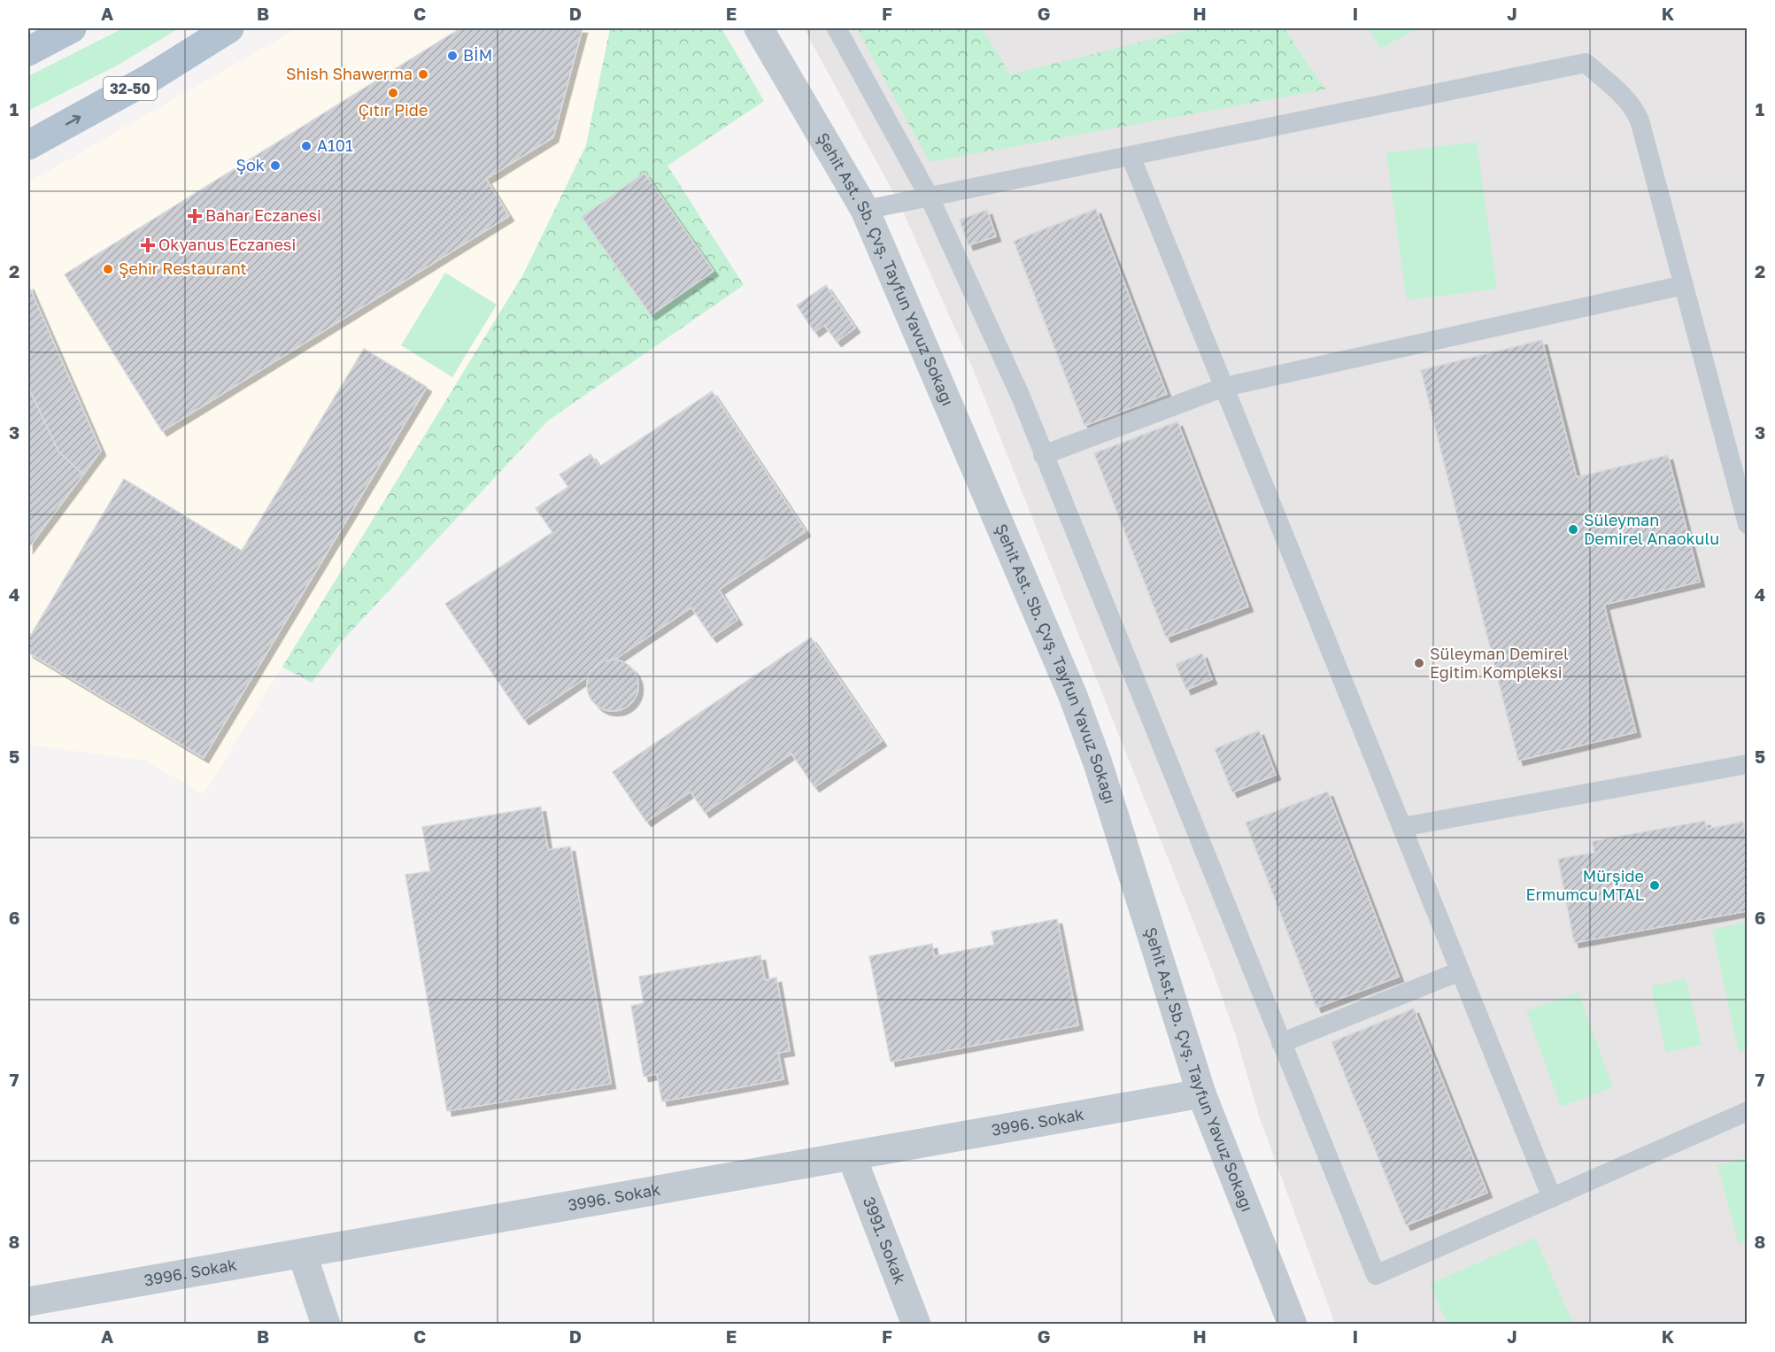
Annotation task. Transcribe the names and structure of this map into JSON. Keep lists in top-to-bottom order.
{
  "streets": {
    "main road": ["32-50"],
    "street": ["Şehit Ast. Sb. Çvş. Tayfun Yavuz Sokağı", "3996. Sokak", "3991. Sokak"]
  },
  "crossings": [
    ["Şehit Ast. Sb. Çvş. Tayfun Yavuz Sokağı", "3996. Sokak"],
    ["3996. Sokak", "3991. Sokak"]
  ],
  "places": {
    "other": [
      "BİM",
      "Shish Shawerma",
      "Çıtır Pide",
      "A101",
      "Şok",
      "Şehir Restaurant",
      "Süleyman Demirel Anaokulu",
      "Süleyman Demirel Eğitim Kompleksi",
      "Mürşide Ermumcu MTAL"
    ],
    "health": ["Bahar Eczanesi", "Okyanus Eczanesi"]
  },
  "grid": {
    "columns": [
      "A",
      "B",
      "C",
      "D",
      "E",
      "F",
      "G",
      "H",
      "I",
      "J",
      "K"
    ],
    "rows": [
      "1",
      "2",
      "3",
      "4",
      "5",
      "6",
      "7",
      "8"
    ]
  }
}
